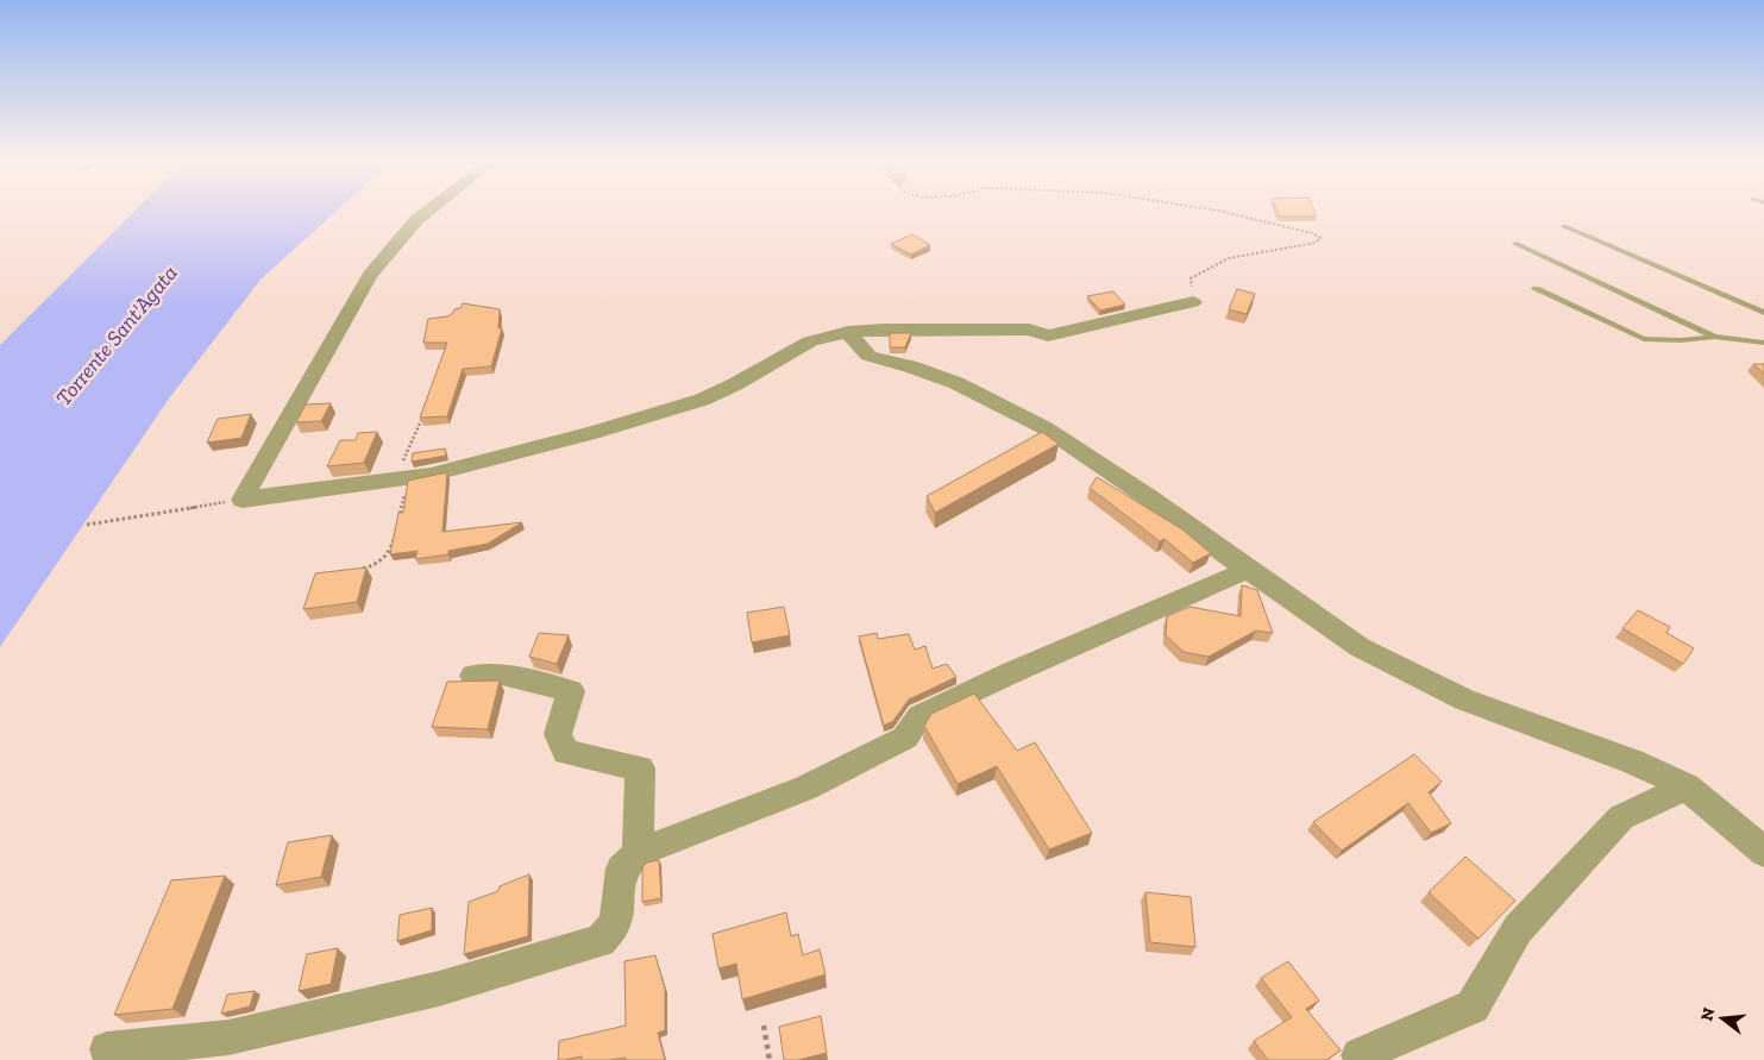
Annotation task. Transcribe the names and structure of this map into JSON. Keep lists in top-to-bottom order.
{
  "water": ["Torrente Sant'Agata"],
  "north": "left"
}
